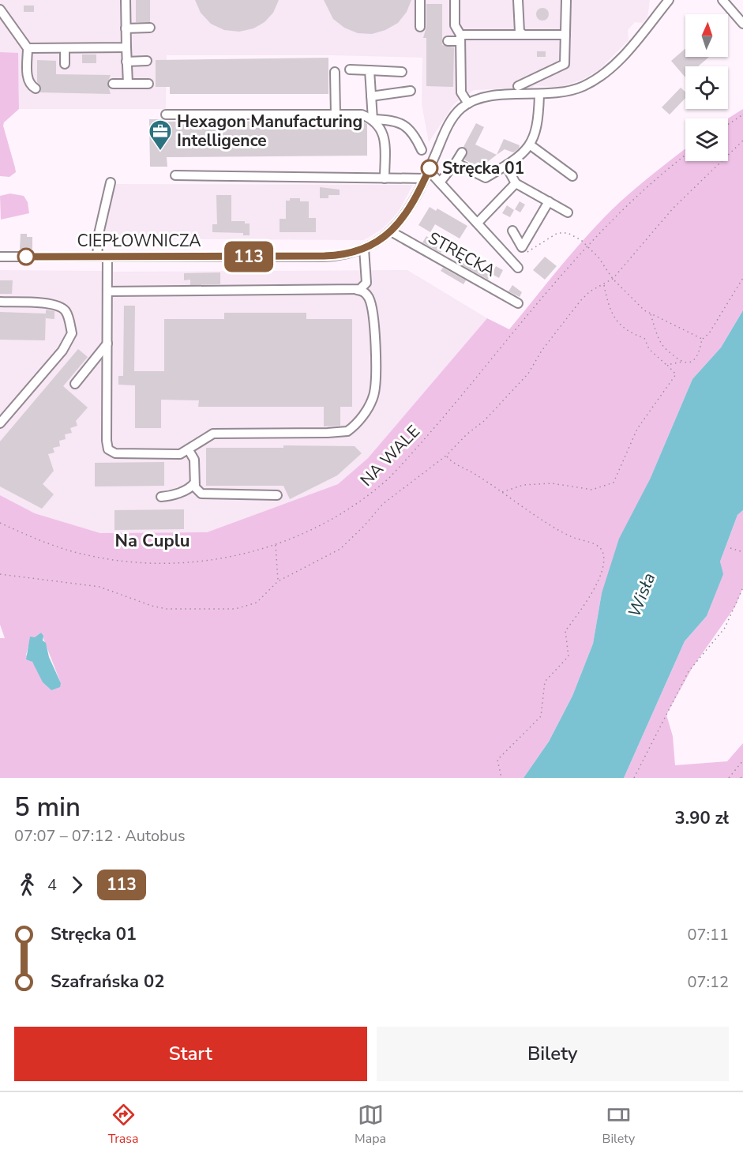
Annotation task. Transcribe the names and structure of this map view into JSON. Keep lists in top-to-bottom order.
{
  "streets": {
    "street": ["CIEPŁOWNICZA", "STRĘCKA"],
    "path": ["NA WALE"]
  },
  "crossings": [
    ["CIEPŁOWNICZA", "STRĘCKA"]
  ],
  "districts": ["Na Cuplu"],
  "water": ["Wisła"],
  "places": {
    "office": ["Hexagon Manufacturing Intelligence"],
    "other": ["Stręcka 01"]
  },
  "lines": ["bus line 113"],
  "north": "top",
  "page": {
    "on_map": "113",
    "heading": ["5 min", "07:07 – 07:12 · Autobus", "3.90 zł"],
    "legs": ["4", "113"],
    "list": [
      {
        "name": "Stręcka 01",
        "value": "07:11"
      },
      {
        "name": "Szafrańska 02",
        "value": "07:12"
      }
    ],
    "buttons": ["Start", "Bilety"],
    "tabs": ["Trasa", "Mapa", "Bilety"]
  }
}
